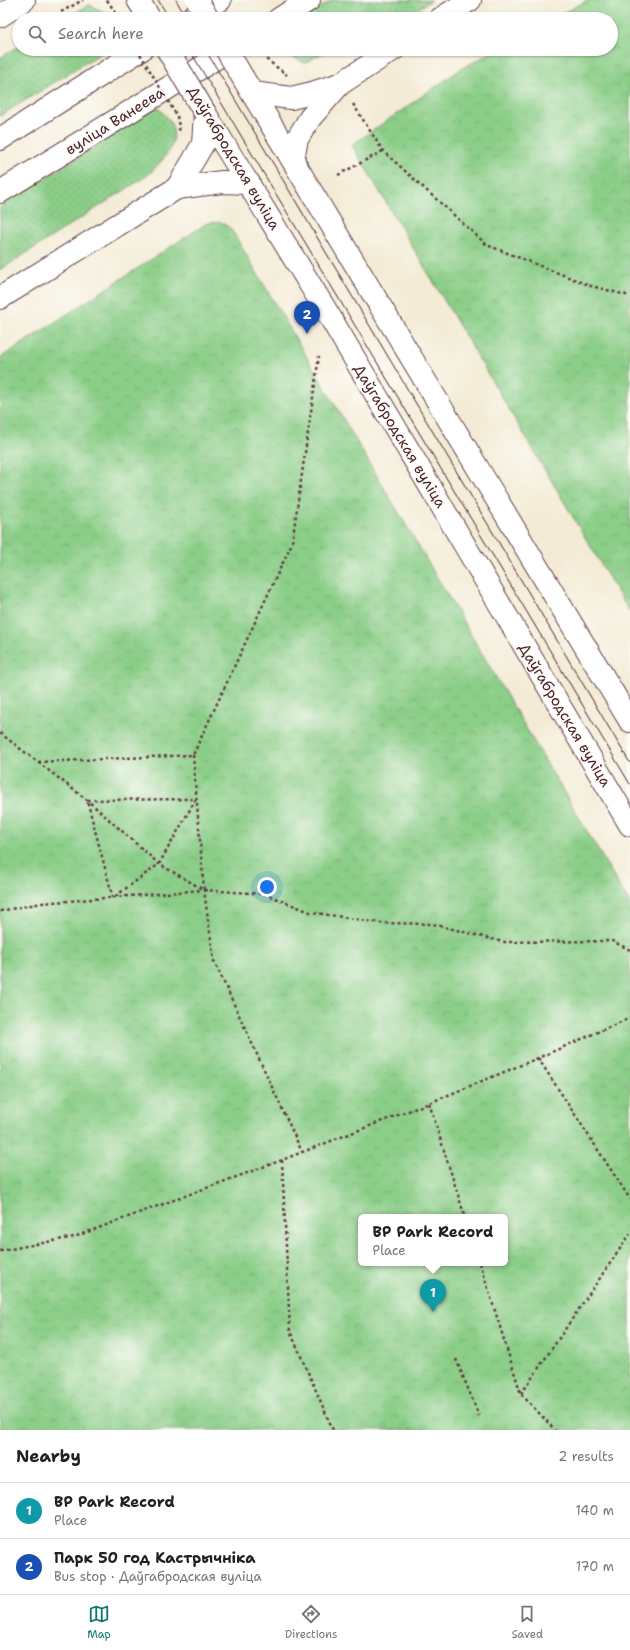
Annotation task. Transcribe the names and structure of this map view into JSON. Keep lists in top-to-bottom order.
{
  "streets": {
    "main road": ["вуліца Ванеева", "Даўгабродская вуліца"]
  },
  "page": {
    "search": "Search here",
    "pins": ["2", "1"],
    "popup": ["BP Park Record", "Place"],
    "heading": ["Nearby", "2 results"],
    "list": [
      {
        "mark": "1",
        "name": "BP Park Record",
        "note": "Place",
        "value": "140 m"
      },
      {
        "mark": "2",
        "name": "Парк 50 год Кастрычніка",
        "note": "Bus stop · Даўгабродская вуліца",
        "value": "170 m"
      }
    ],
    "nav": ["Map", "Directions", "Saved"]
  }
}
